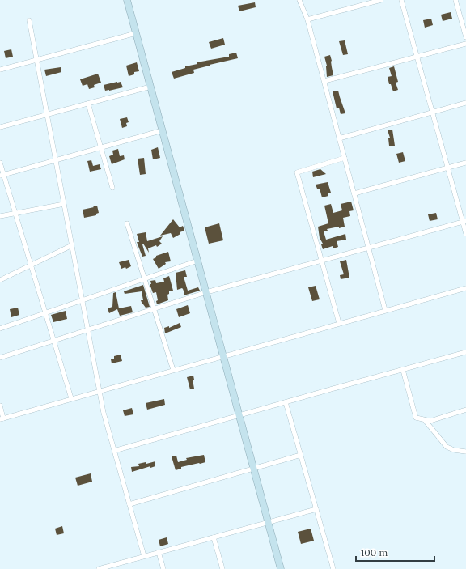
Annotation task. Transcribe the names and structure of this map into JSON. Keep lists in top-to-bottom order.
{
  "scale_bar": "100 m"
}
